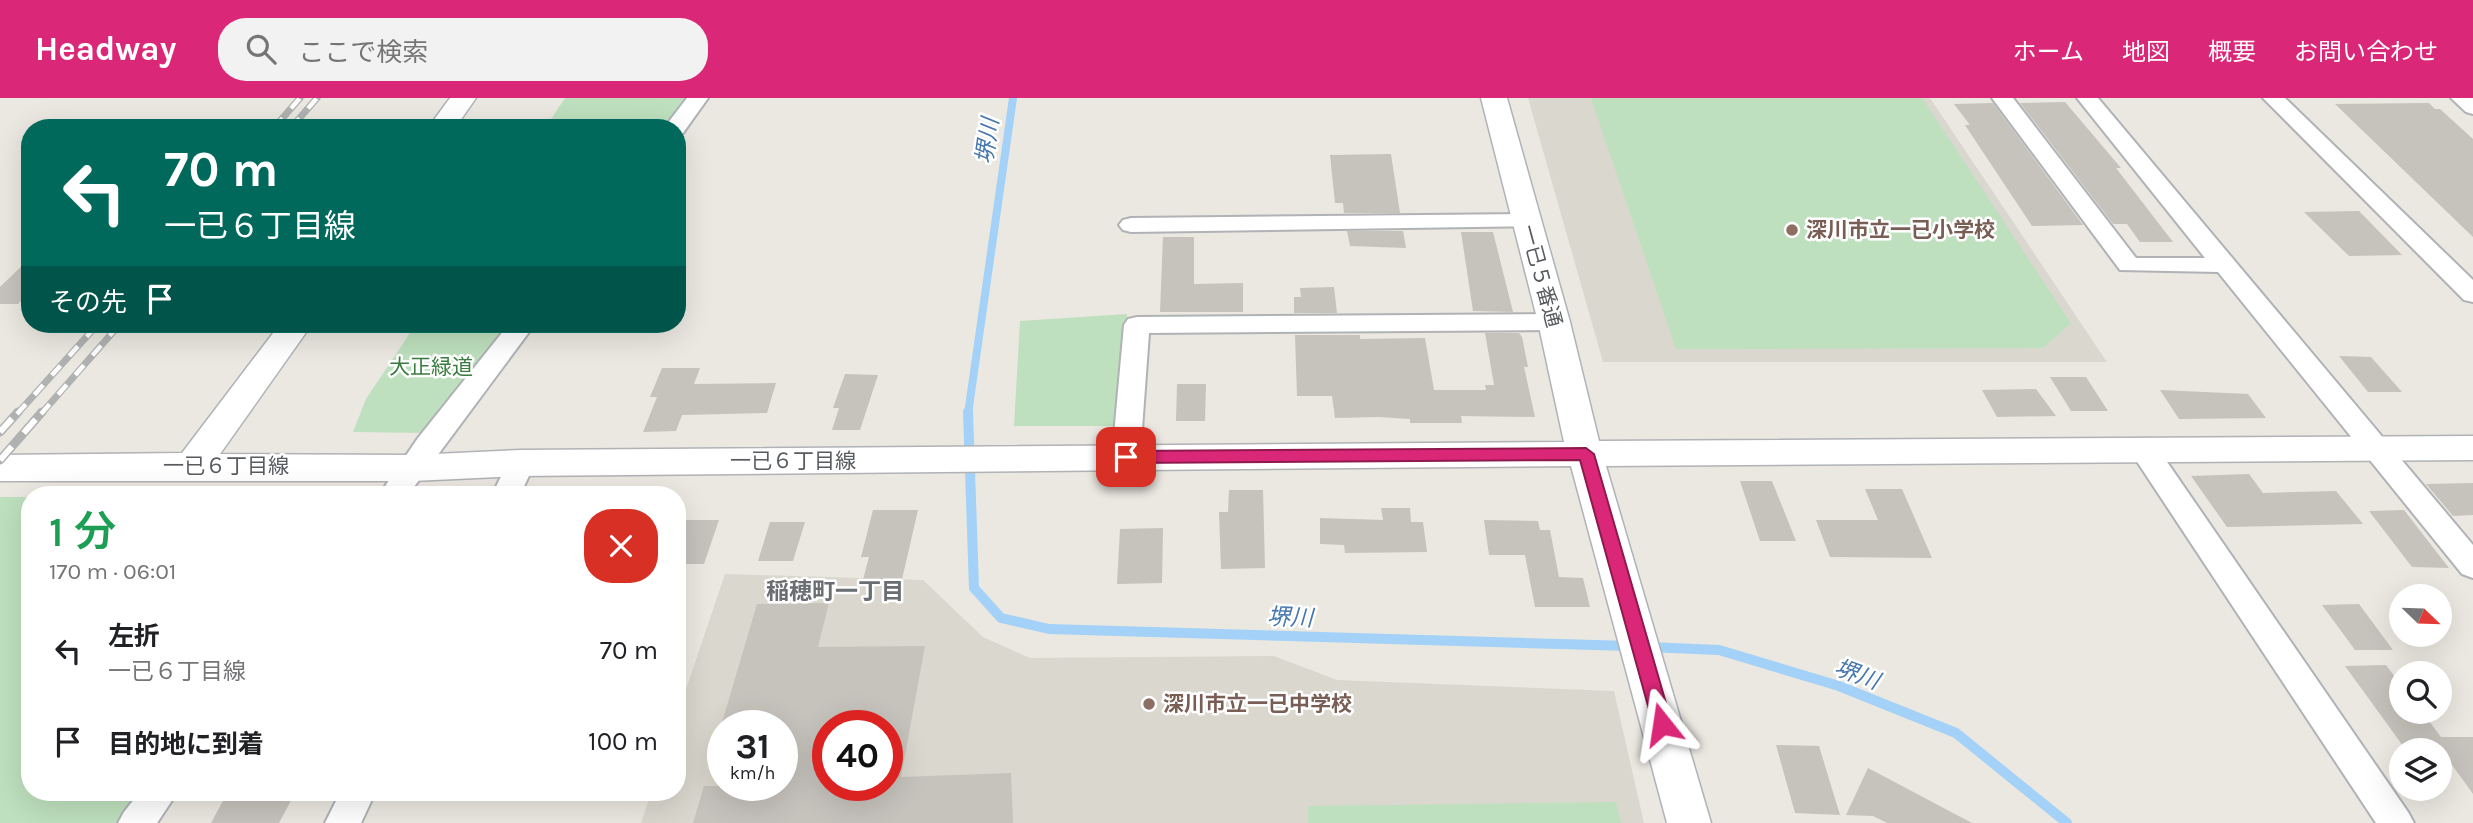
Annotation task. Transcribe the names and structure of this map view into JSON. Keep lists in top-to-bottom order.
{
  "streets": {
    "street": ["一已５番通", "一已６丁目線"]
  },
  "crossings": [
    ["一已５番通", "一已６丁目線"]
  ],
  "districts": ["稲穂町一丁目"],
  "water": ["堺川"],
  "parks": ["大正緑道"],
  "places": ["深川市立一已小学校", "深川市立一已中学校"],
  "north": "bottom right",
  "page": {
    "header": "Headway",
    "search": "ここで検索",
    "nav": [
      "ホーム",
      "地図",
      "概要",
      "お問い合わせ"
    ],
    "turn": ["70 m", "一已６丁目線"],
    "then": "その先",
    "heading": ["1 分", "170 m · 06:01"],
    "list": [
      {
        "name": "左折",
        "note": "一已６丁目線",
        "value": "70 m"
      },
      {
        "name": "目的地に到着",
        "value": "100 m"
      }
    ],
    "speed": "31 km/h",
    "limit": "40"
  }
}
